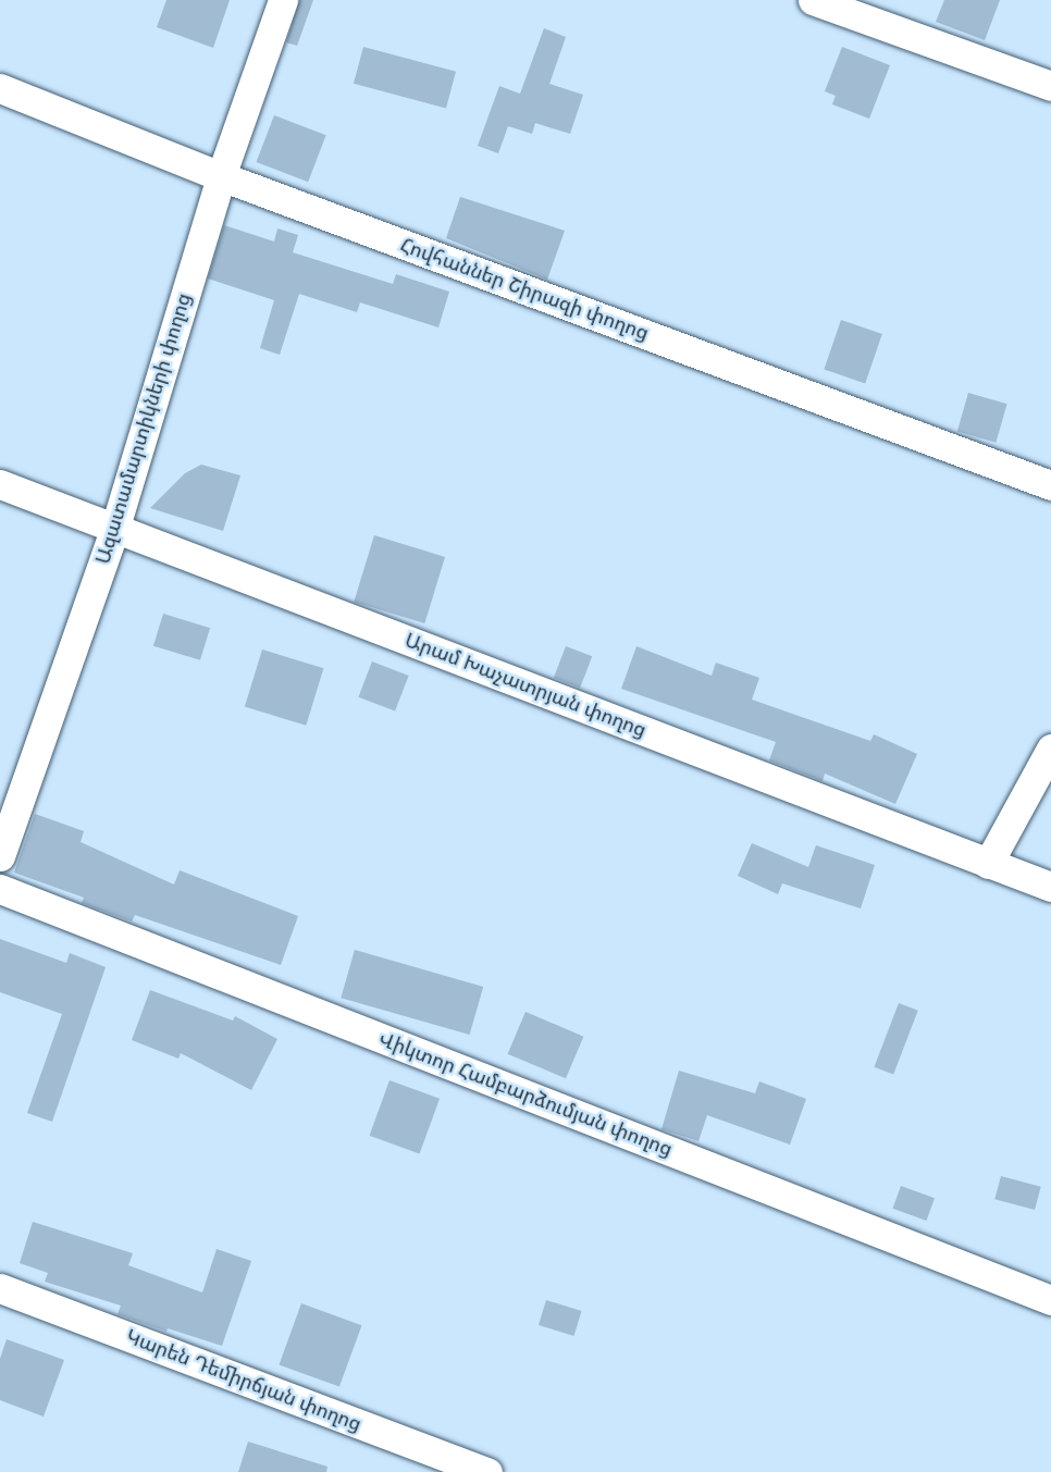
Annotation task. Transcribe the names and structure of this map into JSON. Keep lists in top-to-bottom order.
{
  "streets": {
    "street": [
      "Հովհաններ Շիրազի փողոց",
      "Ազատամարտիկների փողոց",
      "Արամ Խաչատրյան փողոց",
      "Վիկտոր Համբարձումյան փողոց",
      "Կարեն Դեմիրճյան փողոց"
    ]
  },
  "crossings": [
    ["Հովհաններ Շիրազի փողոց", "Ազատամարտիկների փողոց"],
    ["Ազատամարտիկների փողոց", "Արամ Խաչատրյան փողոց"]
  ]
}
